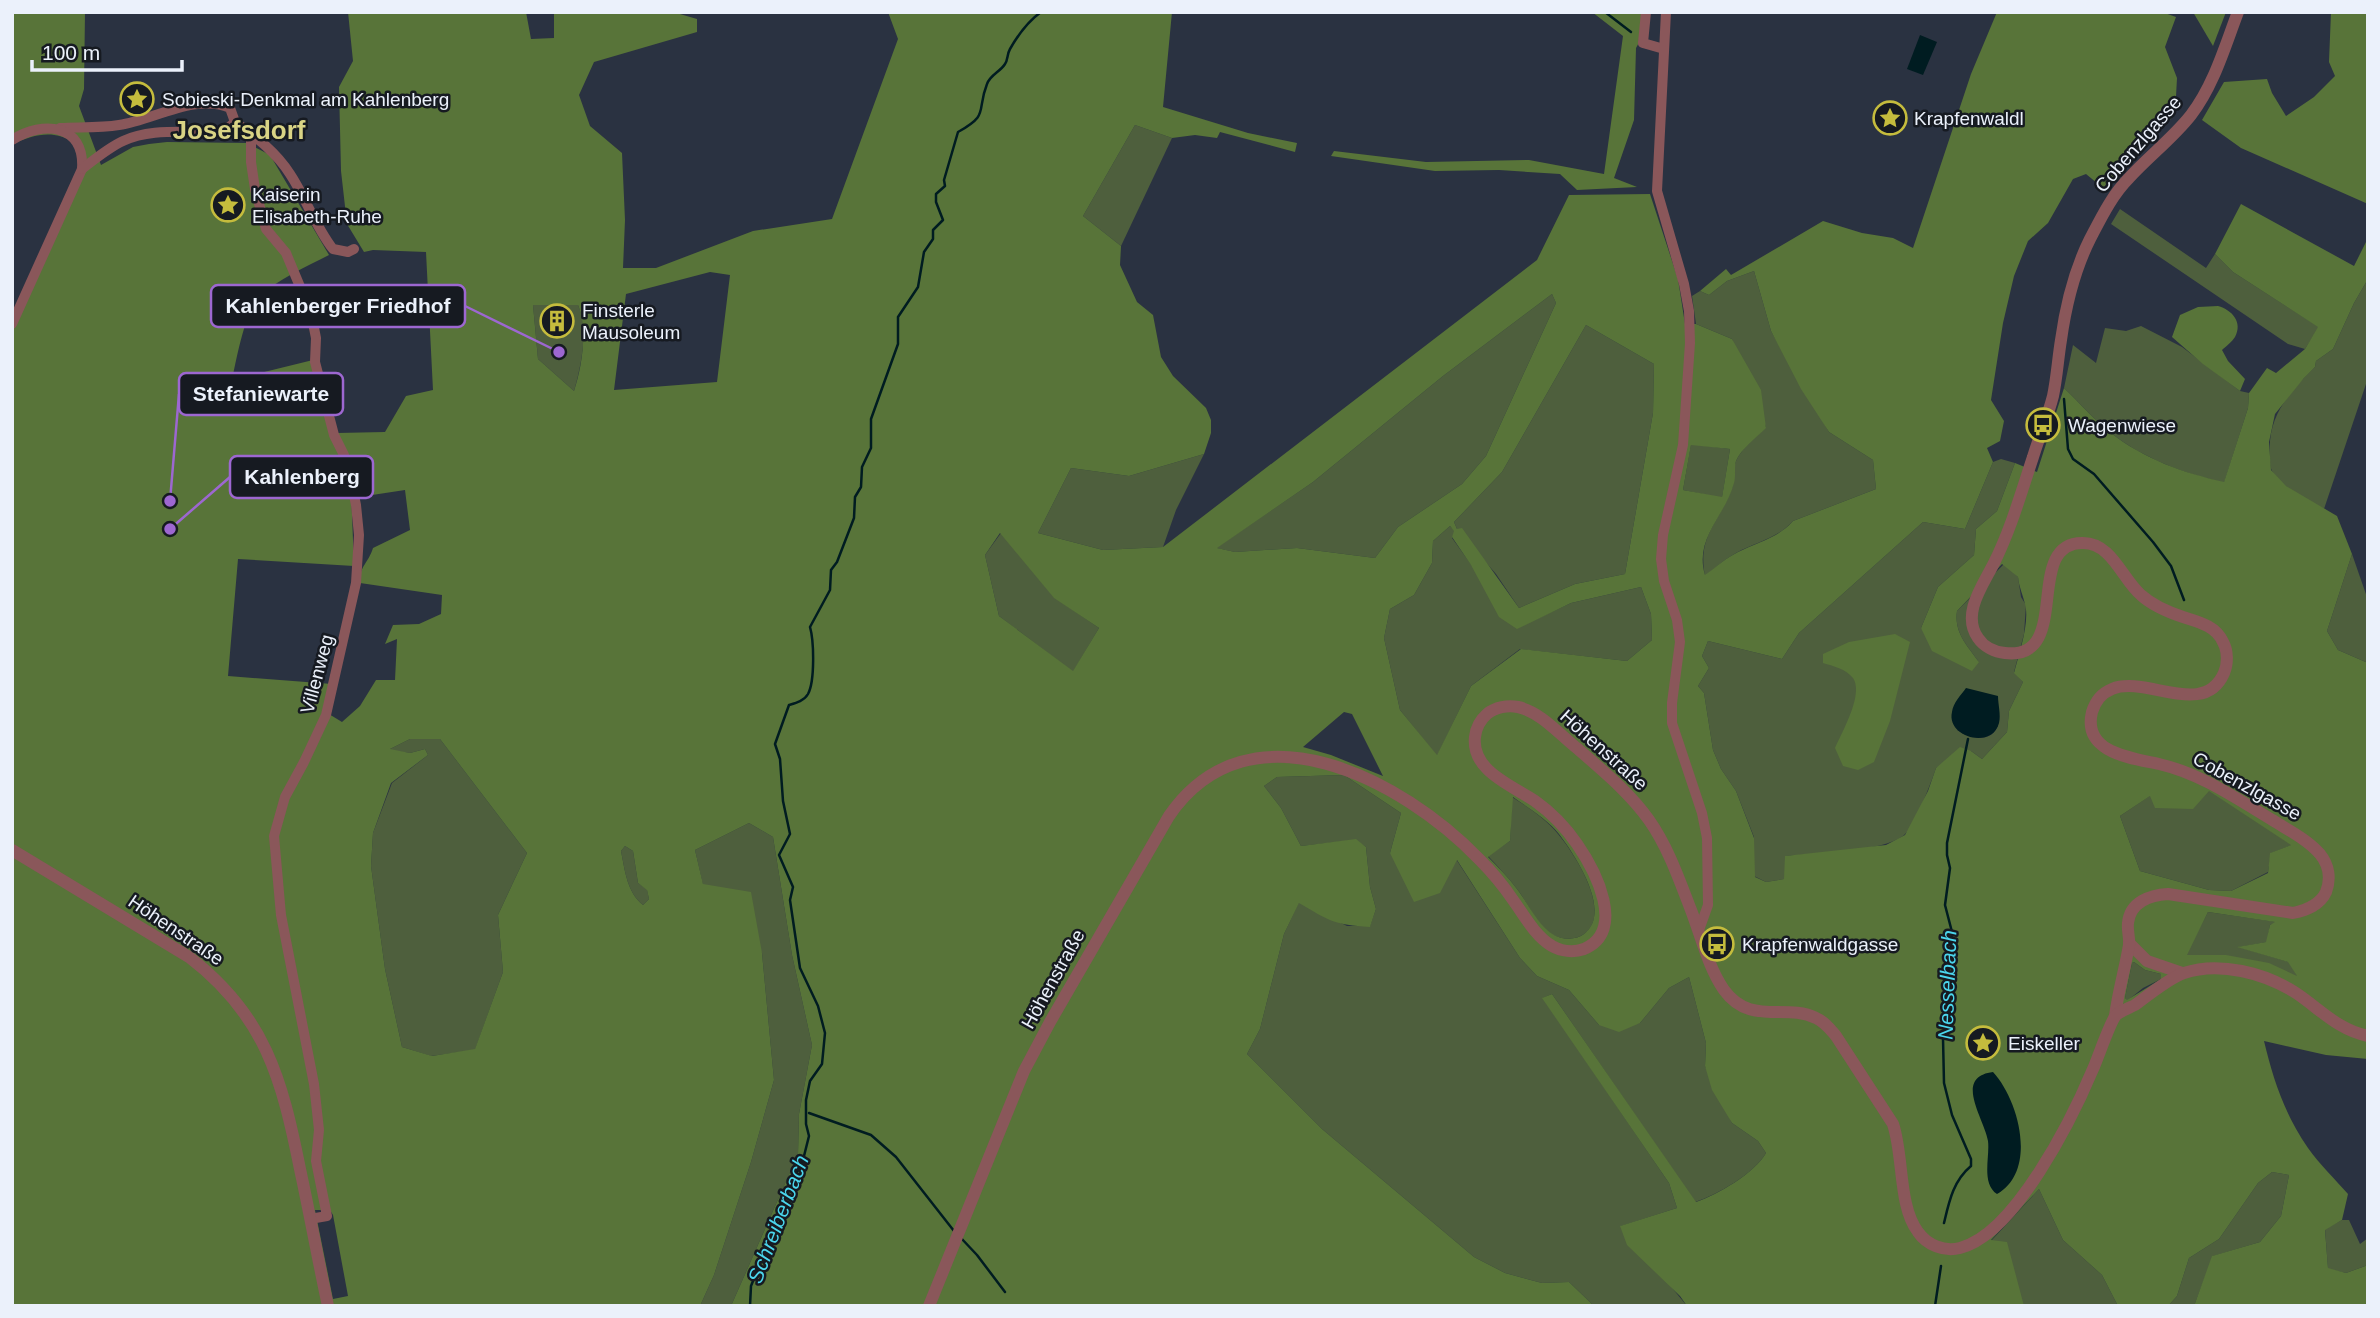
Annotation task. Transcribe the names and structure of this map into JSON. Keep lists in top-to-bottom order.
{
  "streets": {
    "street": ["Cobenzlgasse", "Villenweg", "Höhenstraße"]
  },
  "crossings": [
    ["Cobenzlgasse", "Höhenstraße"],
    ["Villenweg", "Höhenstraße"]
  ],
  "districts": ["Josefsdorf"],
  "water": ["Nesselbach", "Schreiberbach"],
  "places": {
    "place": [
      "Sobieski-Denkmal am Kahlenberg",
      "Krapfenwaldl",
      "Kaiserin Elisabeth-Ruhe",
      "Eiskeller"
    ],
    "building": ["Finsterle Mausoleum"],
    "other": ["Kahlenberger Friedhof", "Stefaniewarte", "Kahlenberg"],
    "bus stop": ["Wagenwiese", "Krapfenwaldgasse"]
  },
  "scale_bar": "100 m"
}
